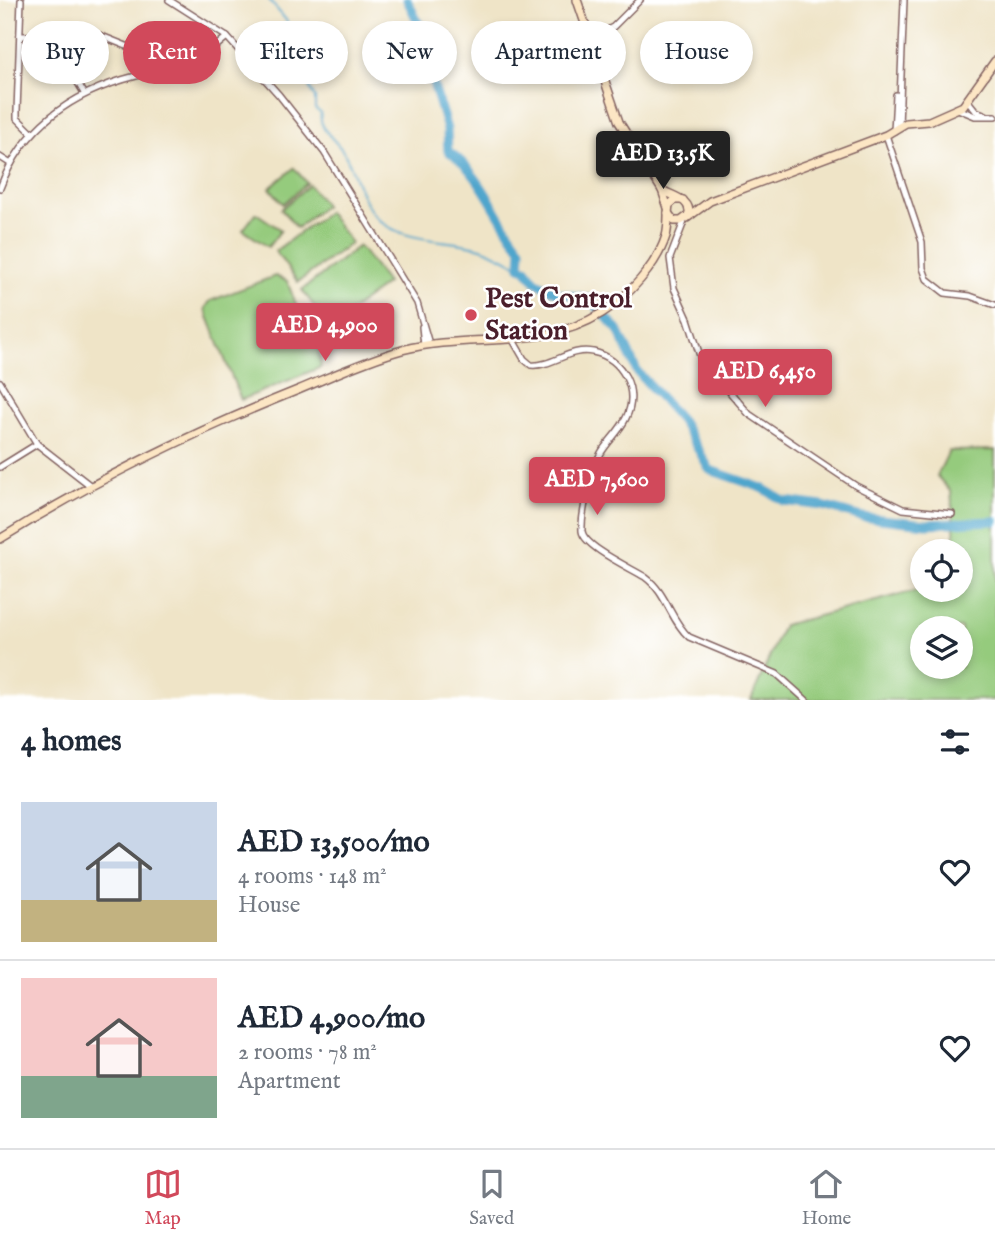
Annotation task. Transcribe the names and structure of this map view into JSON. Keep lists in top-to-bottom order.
{
  "places": ["Pest Control Station"],
  "page": {
    "chip": [
      "Buy",
      "Rent",
      "Filters",
      "New",
      "Apartment",
      "House"
    ],
    "price": [
      "AED 13.5K",
      "AED 4,900",
      "AED 6,450",
      "AED 7,600"
    ],
    "heading": "4 homes",
    "list": [
      {
        "name": "AED 13,500/mo",
        "note": "4 rooms · 148 m² · House"
      },
      {
        "name": "AED 4,900/mo",
        "note": "2 rooms · 78 m² · Apartment"
      }
    ],
    "tabs": ["Map", "Saved", "Home"]
  }
}
